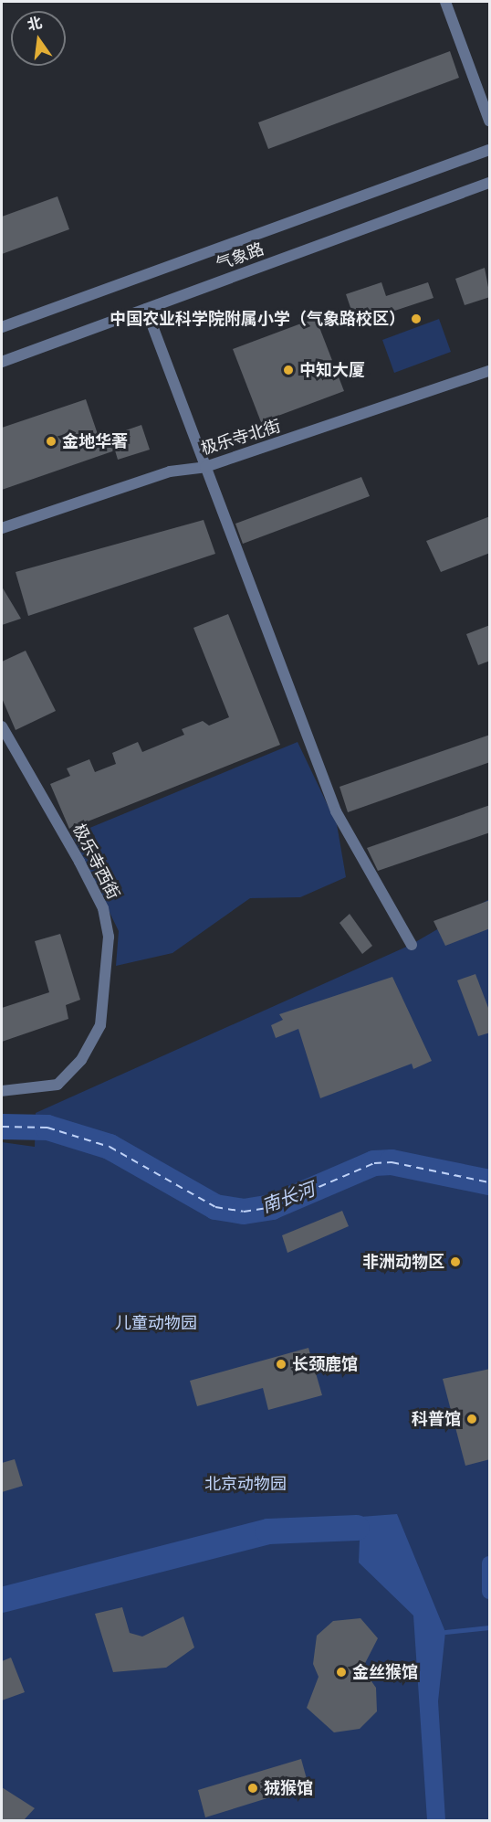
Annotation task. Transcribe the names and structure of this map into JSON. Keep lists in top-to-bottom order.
{
  "streets": {
    "street": ["气象路", "极乐寺北街", "极乐寺西街"]
  },
  "water": ["南长河"],
  "parks": ["儿童动物园", "北京动物园"],
  "places": [
    "中国农业科学院附属小学（气象路校区）",
    "中知大厦",
    "金地华著",
    "非洲动物区",
    "长颈鹿馆",
    "科普馆",
    "金丝猴馆",
    "狨猴馆"
  ],
  "north": "top"
}
